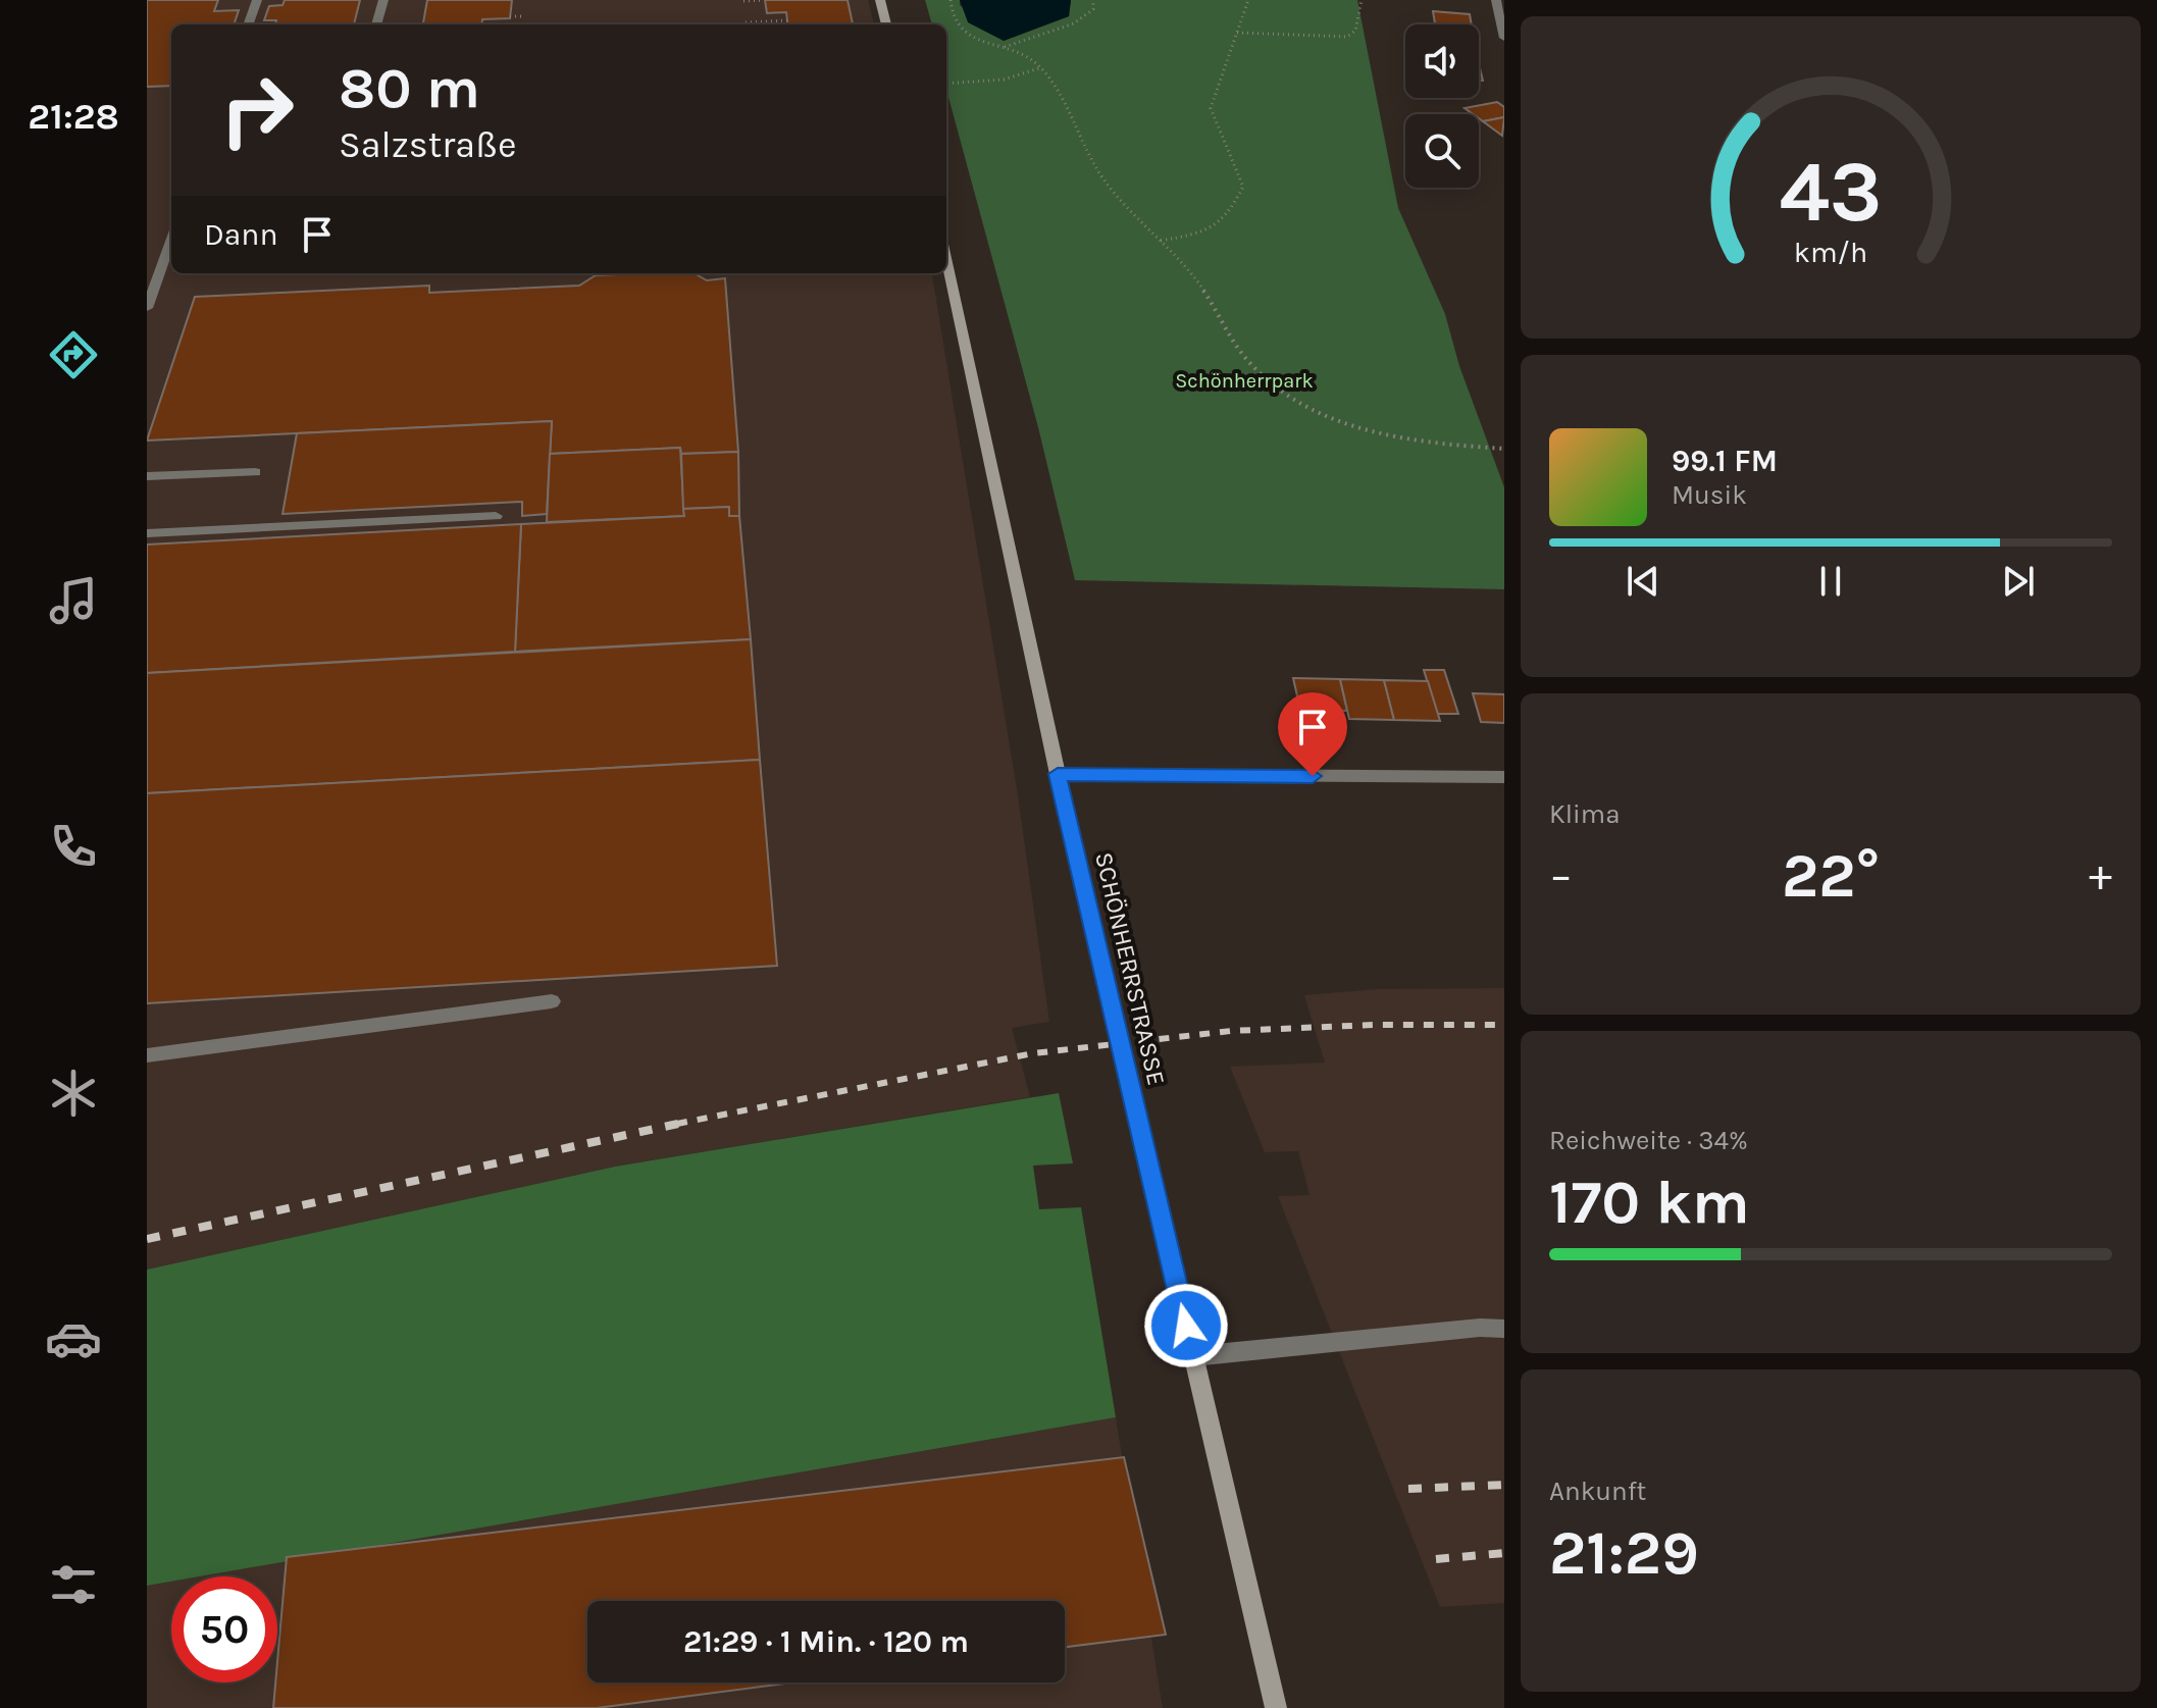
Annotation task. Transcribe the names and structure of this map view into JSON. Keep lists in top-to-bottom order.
{
  "streets": {
    "main road": ["SCHÖNHERRSTRASSE"]
  },
  "parks": ["Schönherrpark"],
  "page": {
    "tabs": "21:28",
    "turn": ["80 m", "Salzstraße"],
    "then": "Dann",
    "song": ["99.1 FM", "Musik"],
    "tile": [
      "Klima",
      ["Reichweite · 34%", "170 km"],
      ["Ankunft", "21:29"]
    ],
    "heat": ["−", "22°", "+"],
    "limit": "50",
    "trip": "21:29 · 1 Min. · 120 m",
    "gauge": ["43", "km/h"]
  }
}
